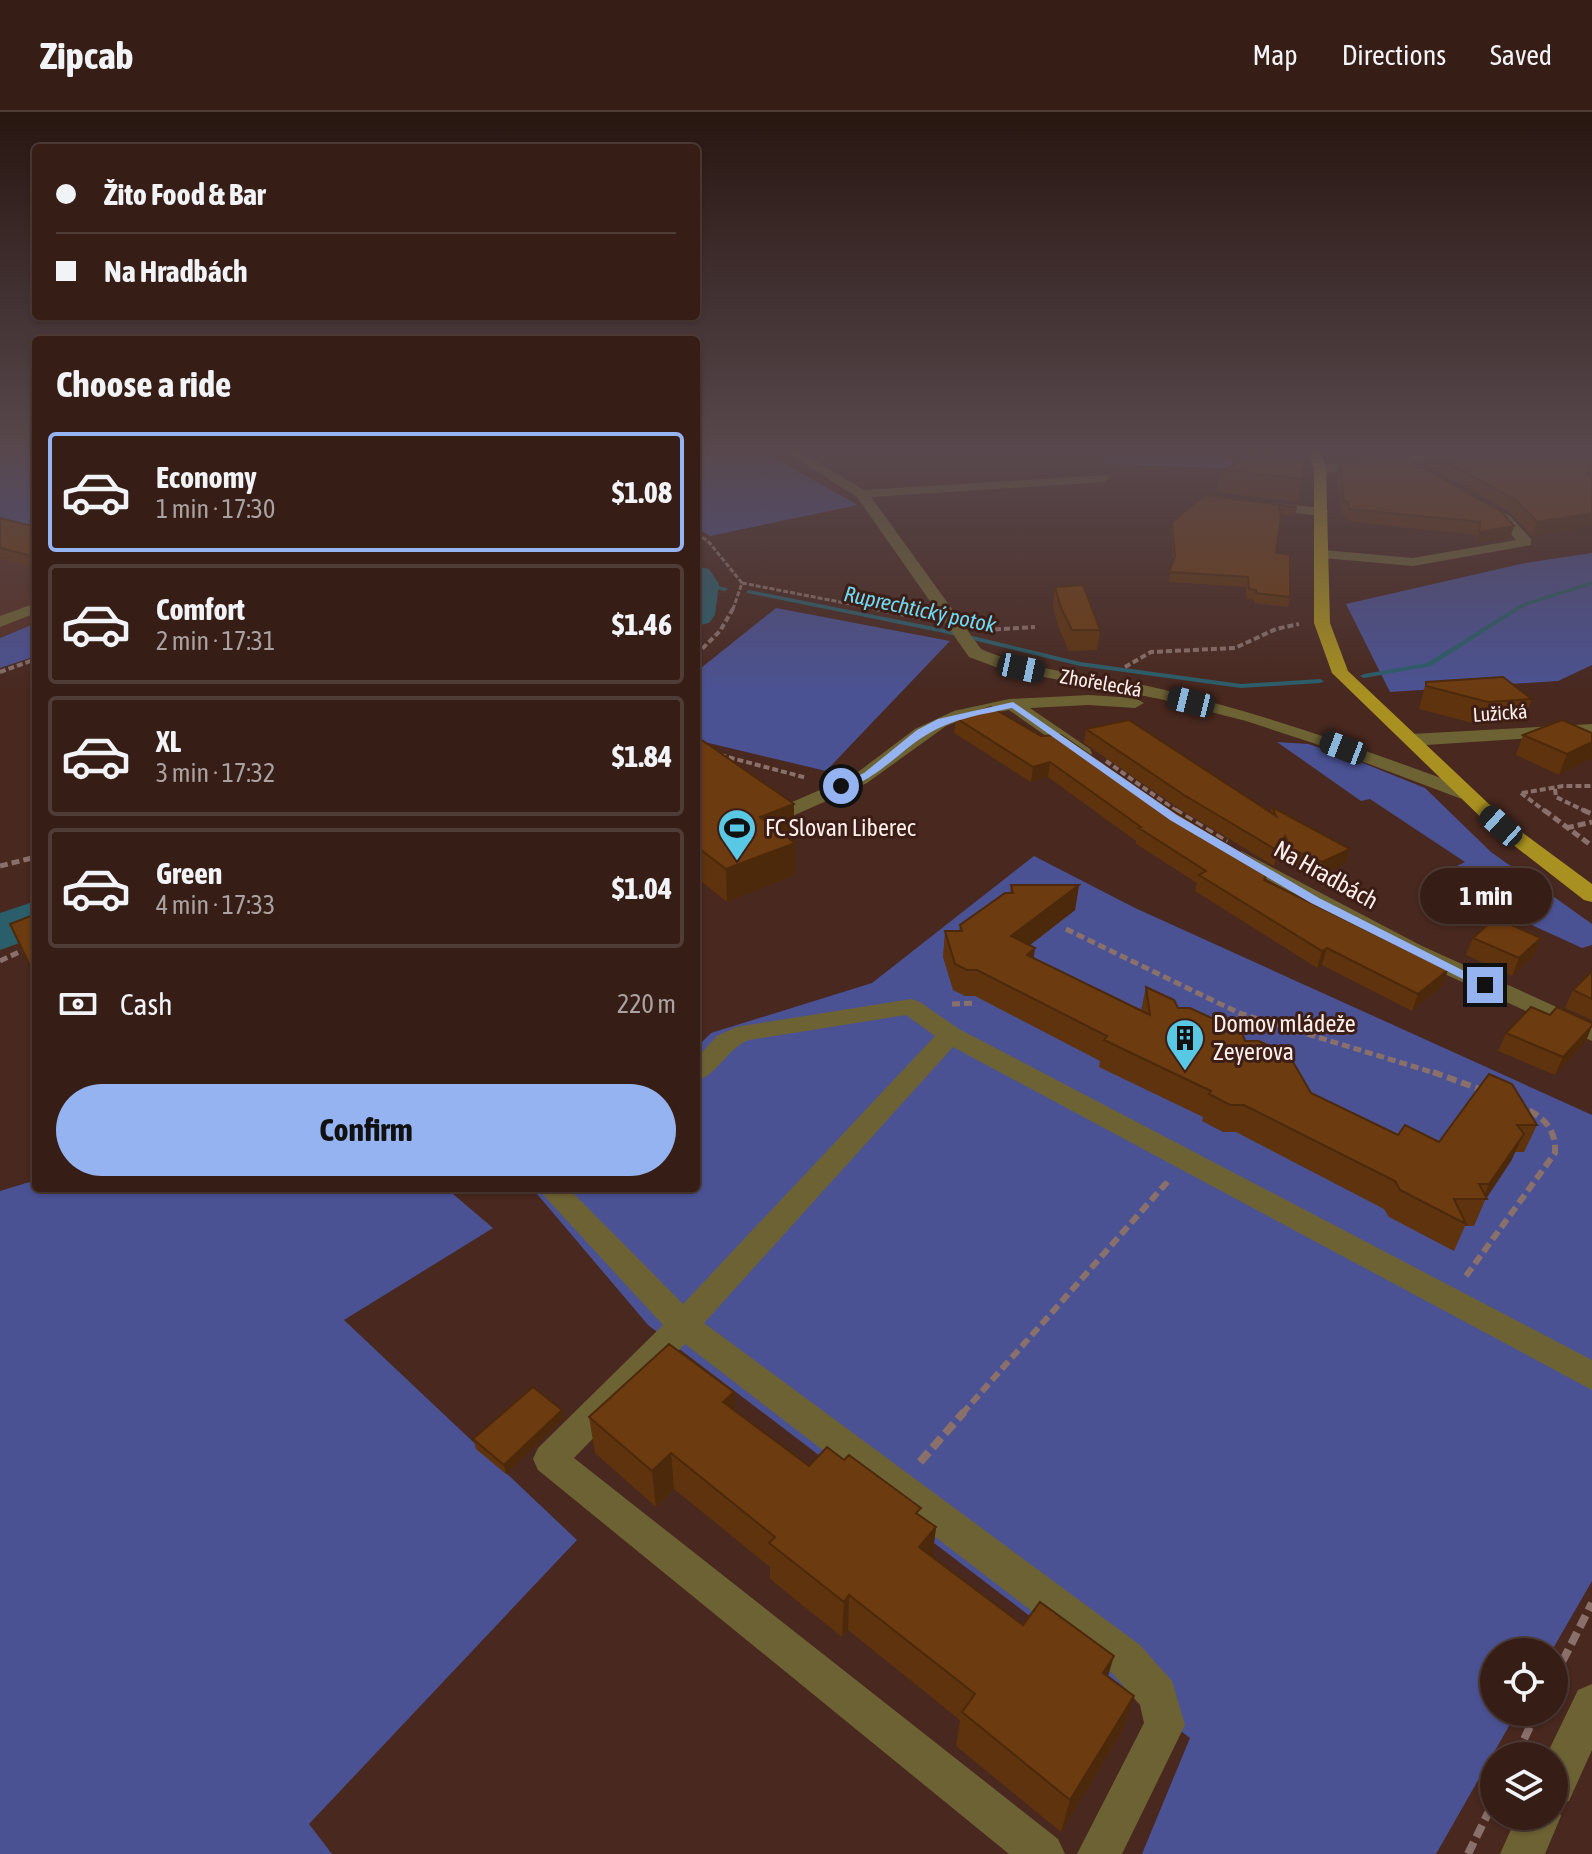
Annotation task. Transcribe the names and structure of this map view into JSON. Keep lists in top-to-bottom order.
{
  "streets": {
    "main road": ["Zhořelecká"],
    "street": ["Lužická", "Na Hradbách"]
  },
  "crossings": [
    ["Zhořelecká", "Lužická"]
  ],
  "water": ["Ruprechtický potok"],
  "places": {
    "sports": ["FC Slovan Liberec"],
    "building": ["Domov mládeže Zeyerova"]
  },
  "page": {
    "header": "Zipcab",
    "nav": ["Map", "Directions", "Saved"],
    "banner": ["Žito Food & Bar", "Na Hradbách"],
    "heading": "Choose a ride",
    "list": [
      {
        "name": "Economy",
        "note": "1 min · 17:30",
        "value": "$1.08"
      },
      {
        "name": "Comfort",
        "note": "2 min · 17:31",
        "value": "$1.46"
      },
      {
        "name": "XL",
        "note": "3 min · 17:32",
        "value": "$1.84"
      },
      {
        "name": "Green",
        "note": "4 min · 17:33",
        "value": "$1.04"
      }
    ],
    "bubble": "1 min",
    "pay": ["Cash", "220 m"],
    "buttons": "Confirm"
  }
}
